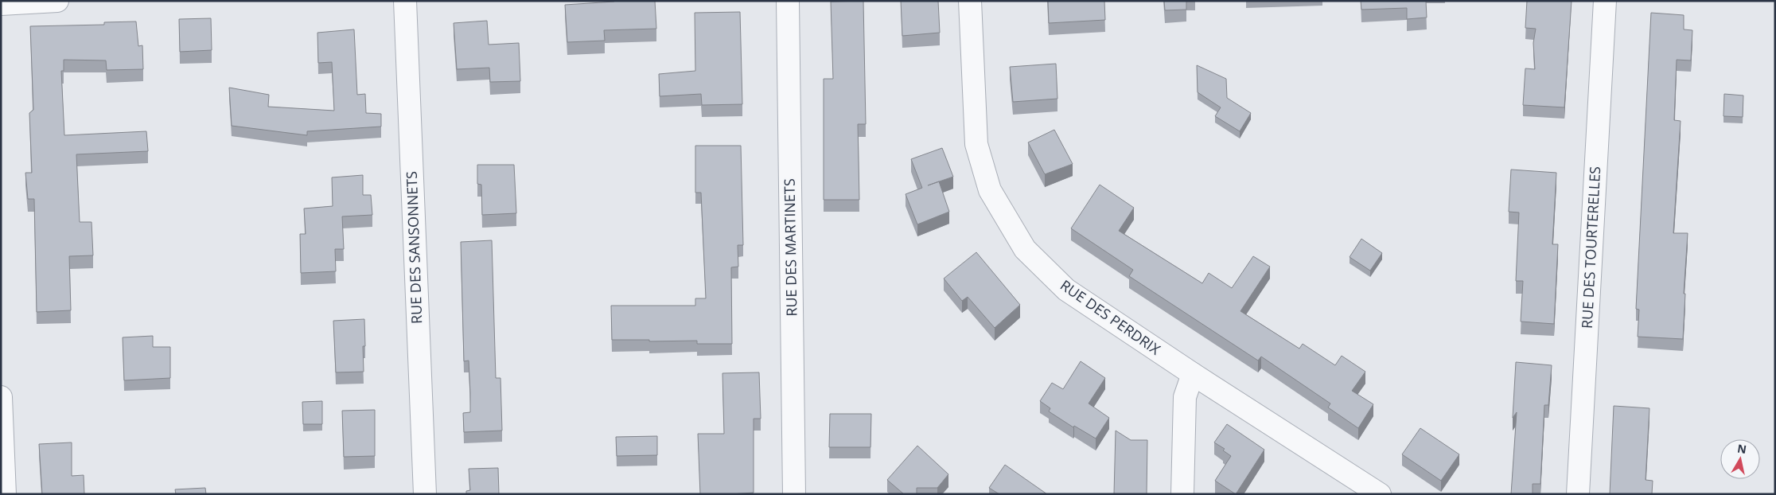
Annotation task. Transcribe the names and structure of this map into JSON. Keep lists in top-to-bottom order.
{
  "streets": {
    "street": [
      "RUE DES SANSONNETS",
      "RUE DES MARTINETS",
      "RUE DES TOURTERELLES",
      "RUE DES PERDRIX"
    ]
  },
  "north": "top"
}
